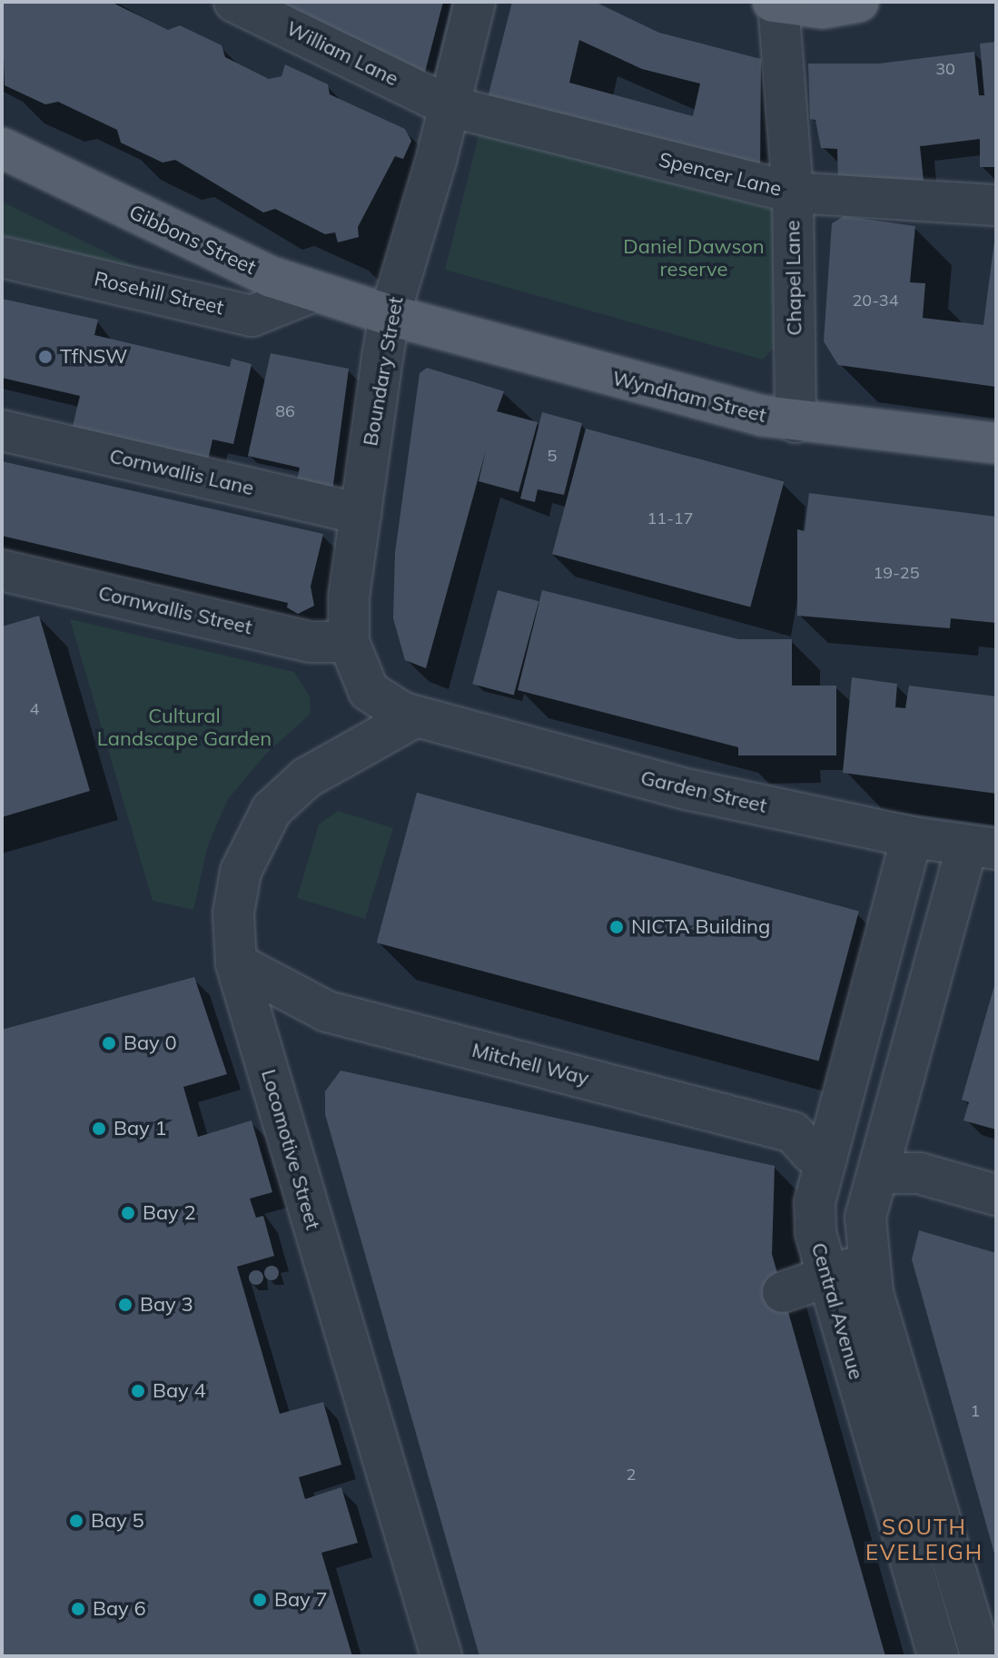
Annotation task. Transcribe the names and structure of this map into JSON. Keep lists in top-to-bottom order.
{
  "streets": {
    "main road": ["Gibbons Street", "Wyndham Street"],
    "street": [
      "William Lane",
      "Spencer Lane",
      "Chapel Lane",
      "Rosehill Street",
      "Boundary Street",
      "Cornwallis Lane",
      "Cornwallis Street",
      "Garden Street",
      "Mitchell Way",
      "Locomotive Street",
      "Central Avenue"
    ]
  },
  "crossings": [
    ["William Lane", "Spencer Lane"],
    ["William Lane", "Boundary Street"],
    ["Spencer Lane", "Chapel Lane"],
    ["Spencer Lane", "Boundary Street"],
    ["Gibbons Street", "Rosehill Street"],
    ["Gibbons Street", "Boundary Street"],
    ["Gibbons Street", "Wyndham Street"],
    ["Chapel Lane", "Wyndham Street"],
    ["Boundary Street", "Wyndham Street"],
    ["Boundary Street", "Cornwallis Lane"],
    ["Boundary Street", "Cornwallis Street"],
    ["Boundary Street", "Garden Street"],
    ["Boundary Street", "Locomotive Street"],
    ["Garden Street", "Locomotive Street"],
    ["Garden Street", "Central Avenue"],
    ["Mitchell Way", "Locomotive Street"],
    ["Mitchell Way", "Central Avenue"]
  ],
  "districts": ["SOUTH EVELEIGH"],
  "parks": ["Daniel Dawson reserve", "Cultural Landscape Garden"],
  "places": [
    "TfNSW",
    "NICTA Building",
    "Bay 0",
    "Bay 1",
    "Bay 2",
    "Bay 3",
    "Bay 4",
    "Bay 5",
    "Bay 7",
    "Bay 6"
  ],
  "house_numbers": [
    "30",
    "20-34",
    "86",
    "5",
    "11-17",
    "19-25",
    "4",
    "1",
    "2"
  ]
}
